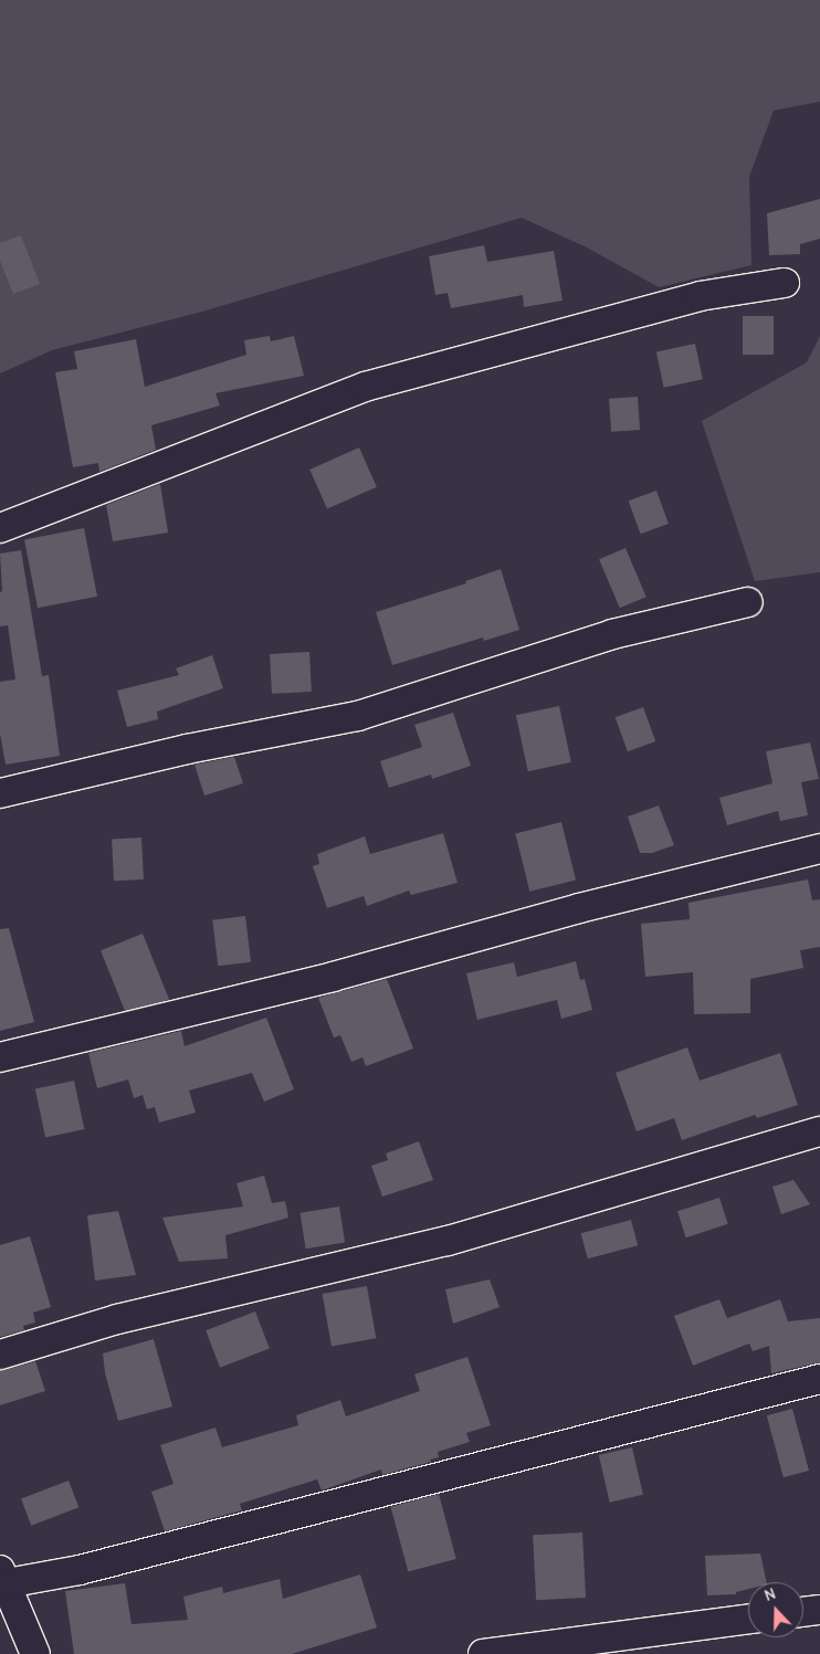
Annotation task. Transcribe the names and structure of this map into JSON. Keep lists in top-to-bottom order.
{
  "north": "top"
}
